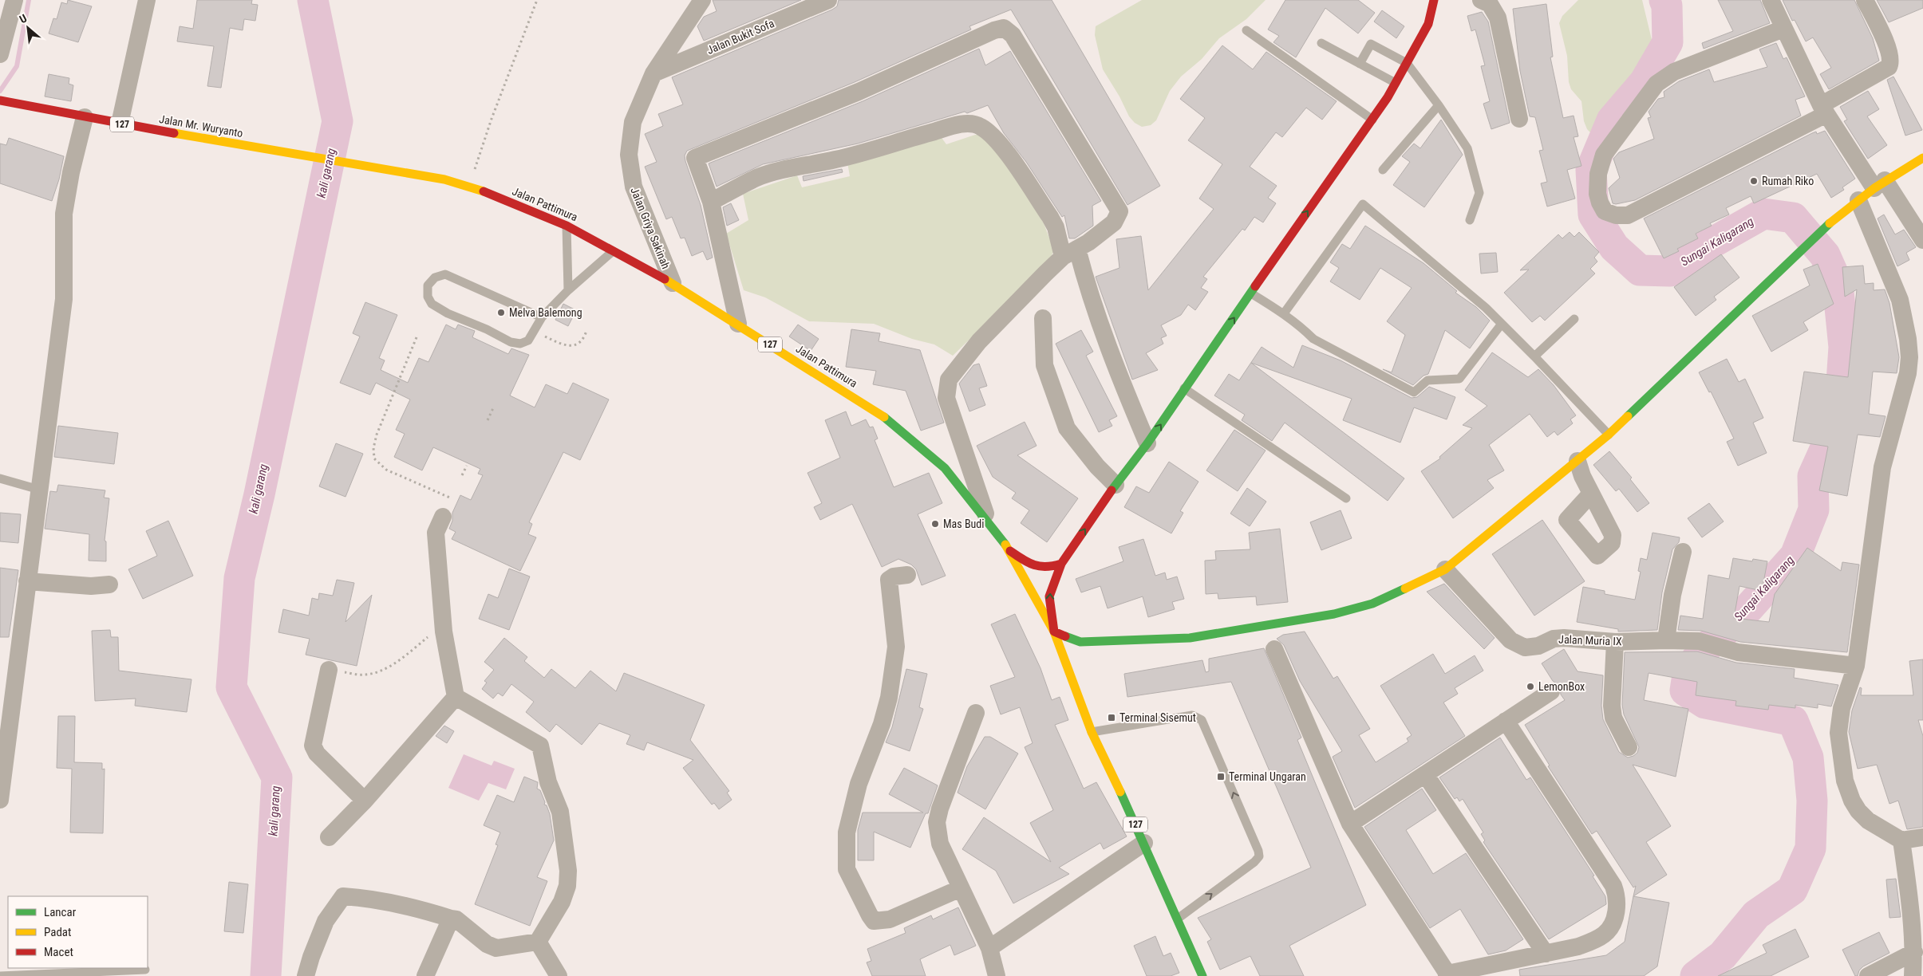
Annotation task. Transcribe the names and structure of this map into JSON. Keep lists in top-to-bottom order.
{
  "streets": {
    "main road": ["127", "Jalan Mr. Wuryanto", "Jalan Pattimura"],
    "street": ["Jalan Bukit Sofa", "Jalan Griya Sakinah", "Jalan Muria IX"]
  },
  "crossings": [
    ["Jalan Bukit Sofa", "Jalan Griya Sakinah"],
    ["127", "Jalan Pattimura"],
    ["Jalan Mr. Wuryanto", "Jalan Pattimura"],
    ["Jalan Pattimura", "Jalan Griya Sakinah"]
  ],
  "water": ["kali garang", "Sungai Kaligarang"],
  "places": {
    "other": [
      "Rumah Riko",
      "Melva Balemong",
      "Mas Budi",
      "LemonBox"
    ],
    "transit": ["Terminal Sisemut", "Terminal Ungaran"]
  },
  "legend": ["Lancar", "Padat", "Macet"],
  "north": "top left"
}
